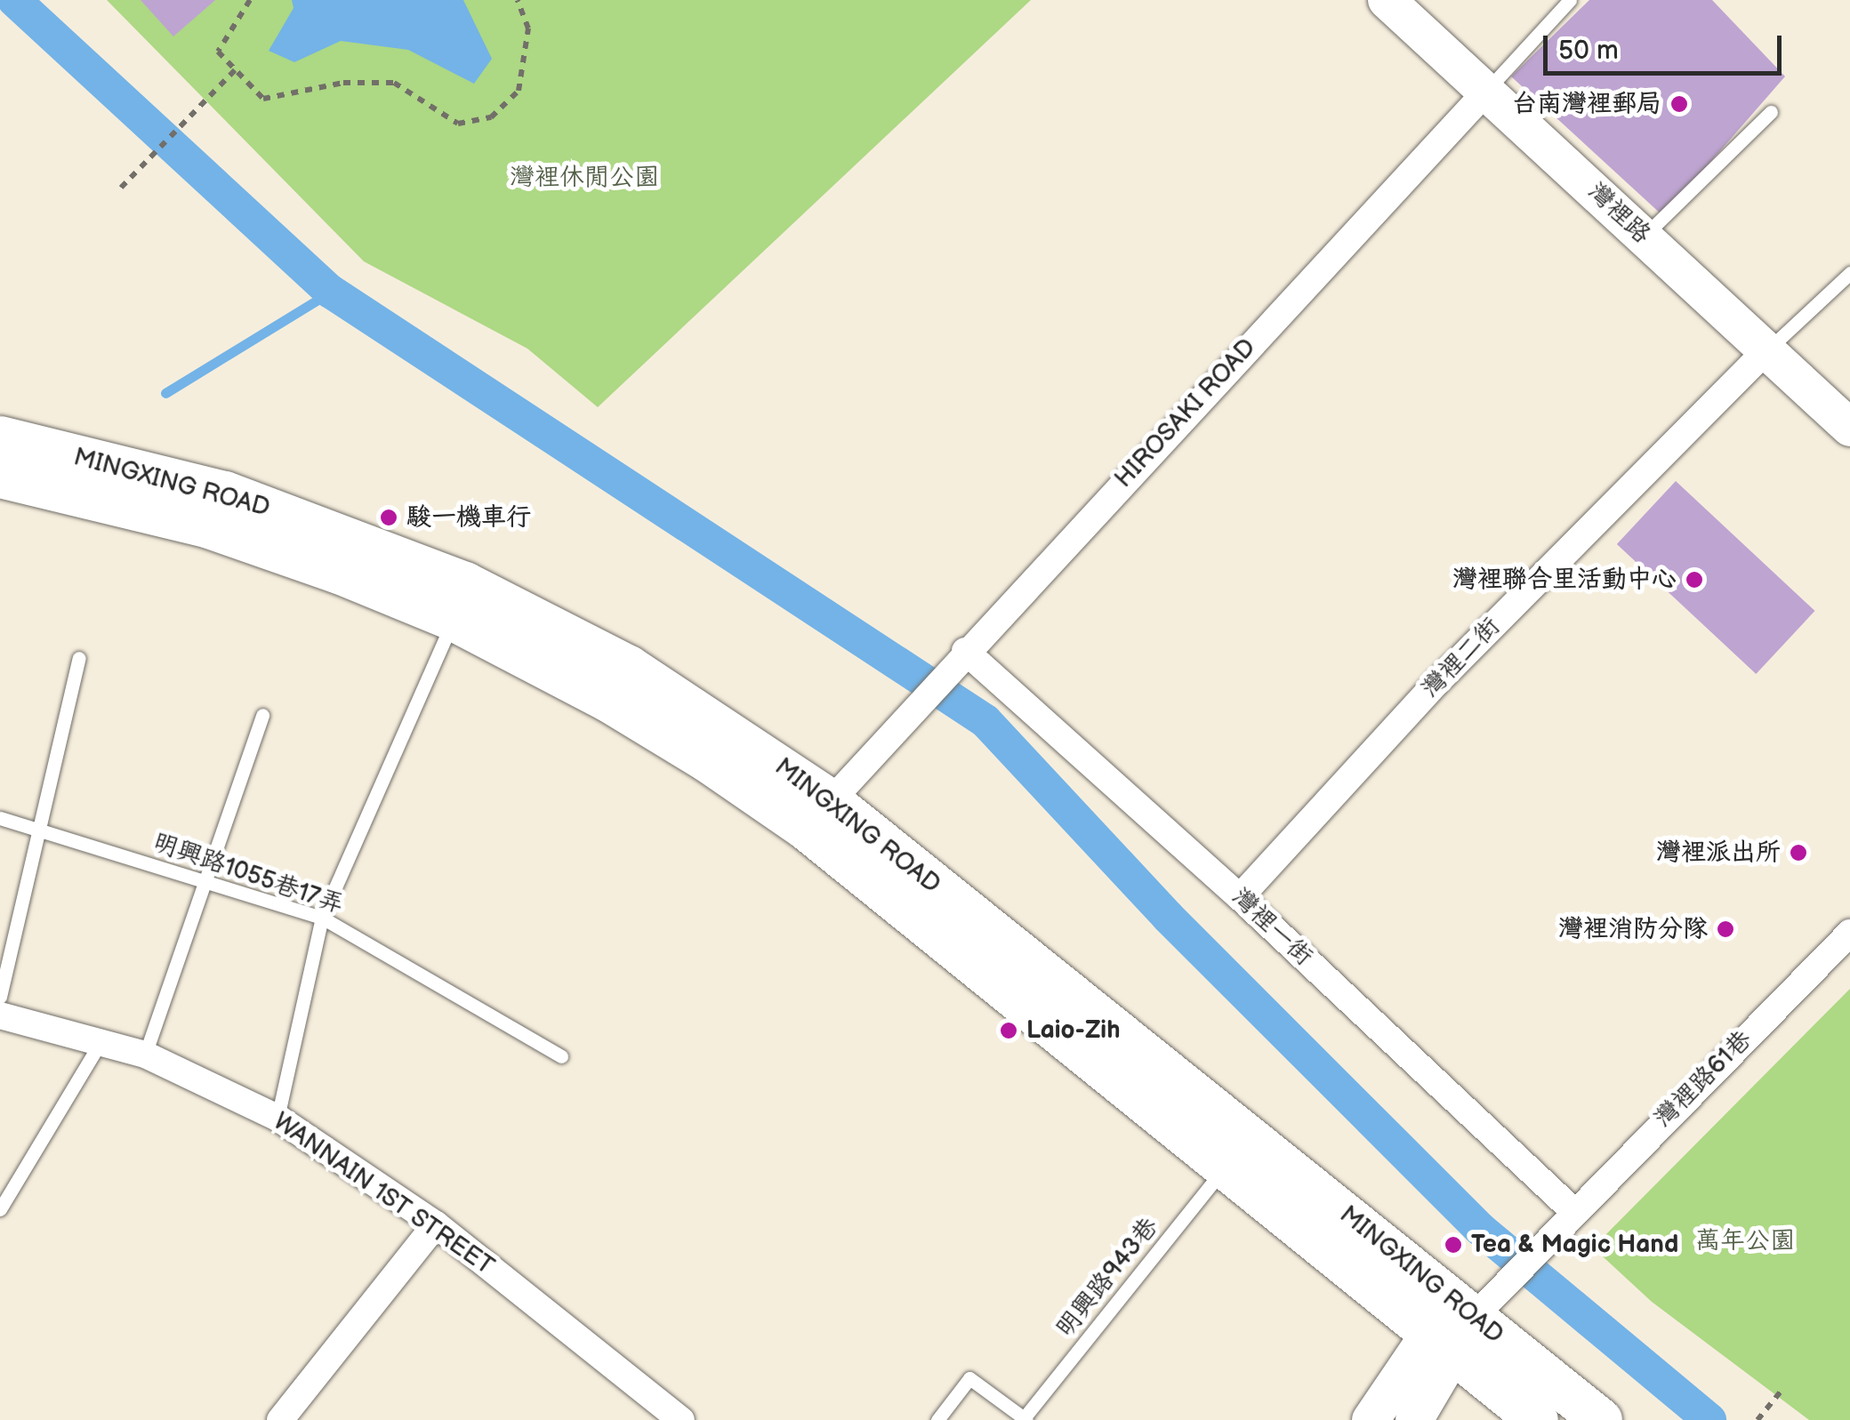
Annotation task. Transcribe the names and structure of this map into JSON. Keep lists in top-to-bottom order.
{
  "streets": {
    "main road": ["MINGXING ROAD"],
    "street": [
      "灣裡路",
      "HIROSAKI ROAD",
      "灣裡二街",
      "灣裡一街",
      "灣裡路61巷",
      "WANNAIN 1ST STREET"
    ],
    "lane": ["明興路1055巷17弄", "明興路943巷"]
  },
  "crossings": [
    ["灣裡路", "HIROSAKI ROAD"],
    ["灣裡路", "灣裡二街"],
    ["HIROSAKI ROAD", "MINGXING ROAD"],
    ["HIROSAKI ROAD", "灣裡一街"],
    ["MINGXING ROAD", "灣裡路61巷"],
    ["MINGXING ROAD", "明興路943巷"],
    ["灣裡二街", "灣裡一街"],
    ["灣裡一街", "灣裡路61巷"]
  ],
  "parks": ["灣裡休閒公園", "萬年公園"],
  "places": [
    "台南灣裡郵局",
    "駿一機車行",
    "灣裡聯合里活動中心",
    "灣裡派出所",
    "灣裡消防分隊",
    "Laio-Zih",
    "Tea & Magic Hand"
  ],
  "scale_bar": "50 m"
}
